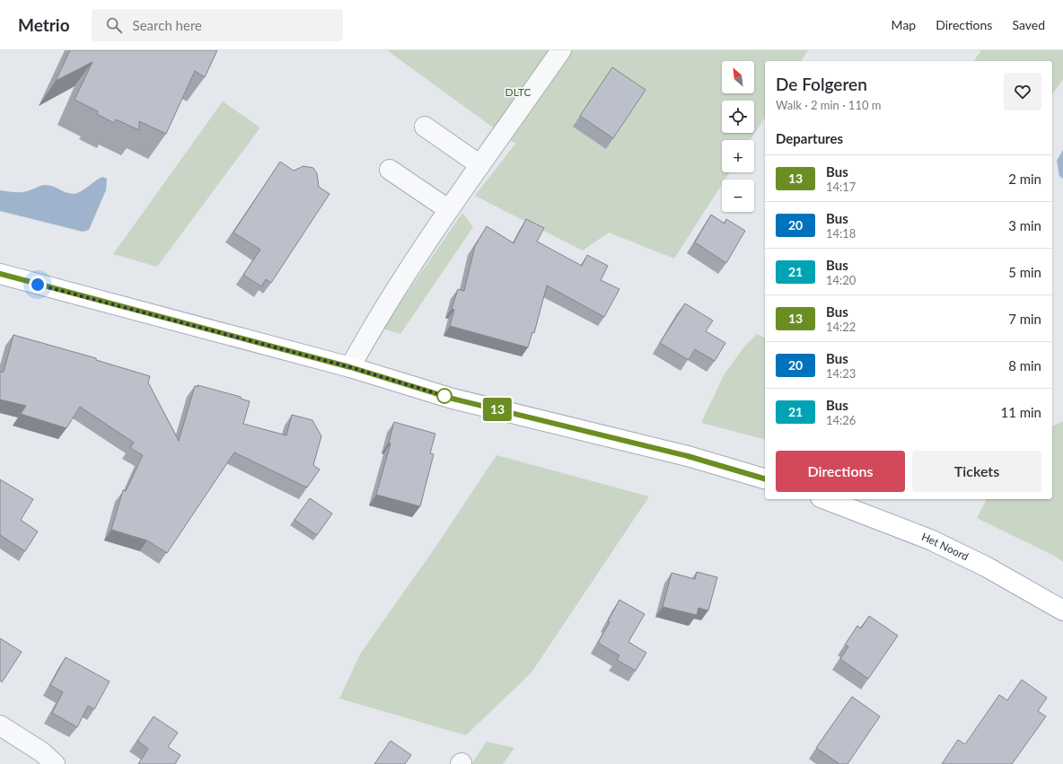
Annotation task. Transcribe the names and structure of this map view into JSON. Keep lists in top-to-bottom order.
{
  "streets": {
    "main road": ["Het Noord"]
  },
  "parks": ["DLTC"],
  "lines": ["bus line 13"],
  "north": "top left",
  "page": {
    "header": "Metrio",
    "search": "Search here",
    "nav": ["Map", "Directions", "Saved"],
    "on_map": "13",
    "map_buttons": ["+", "−"],
    "heading": [
      ["De Folgeren", "Walk · 2 min · 110 m"],
      "Departures"
    ],
    "list": [
      {
        "mark": "13",
        "name": "Bus",
        "note": "14:17",
        "value": "2 min"
      },
      {
        "mark": "20",
        "name": "Bus",
        "note": "14:18",
        "value": "3 min"
      },
      {
        "mark": "21",
        "name": "Bus",
        "note": "14:20",
        "value": "5 min"
      },
      {
        "mark": "13",
        "name": "Bus",
        "note": "14:22",
        "value": "7 min"
      },
      {
        "mark": "20",
        "name": "Bus",
        "note": "14:23",
        "value": "8 min"
      },
      {
        "mark": "21",
        "name": "Bus",
        "note": "14:26",
        "value": "11 min"
      }
    ],
    "buttons": ["Directions", "Tickets"]
  }
}
